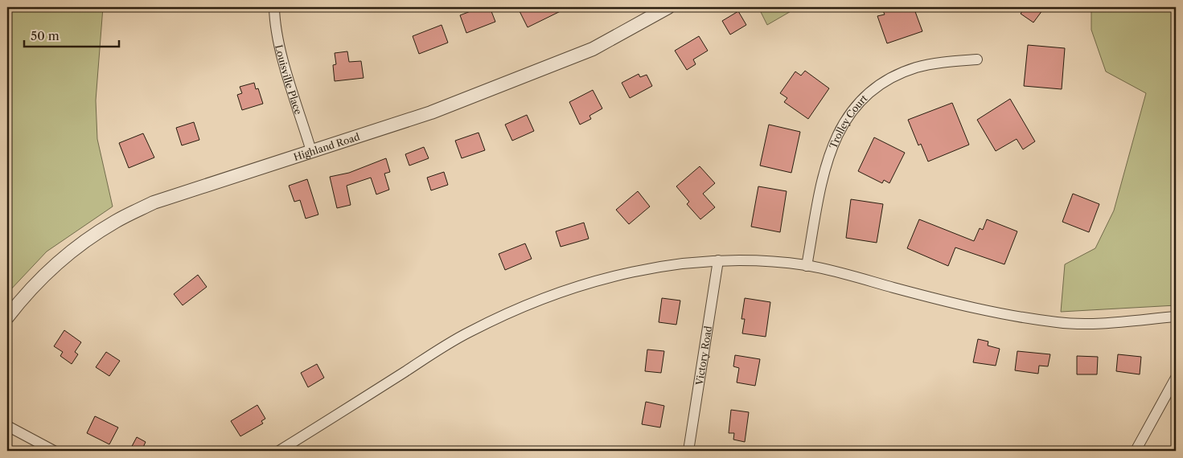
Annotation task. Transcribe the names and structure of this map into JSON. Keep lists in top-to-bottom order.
{
  "streets": {
    "street": [
      "Louisville Place",
      "Trolley Court",
      "Highland Road",
      "Victory Road"
    ]
  },
  "crossings": [
    ["Louisville Place", "Highland Road"]
  ],
  "scale_bar": "50 m"
}
